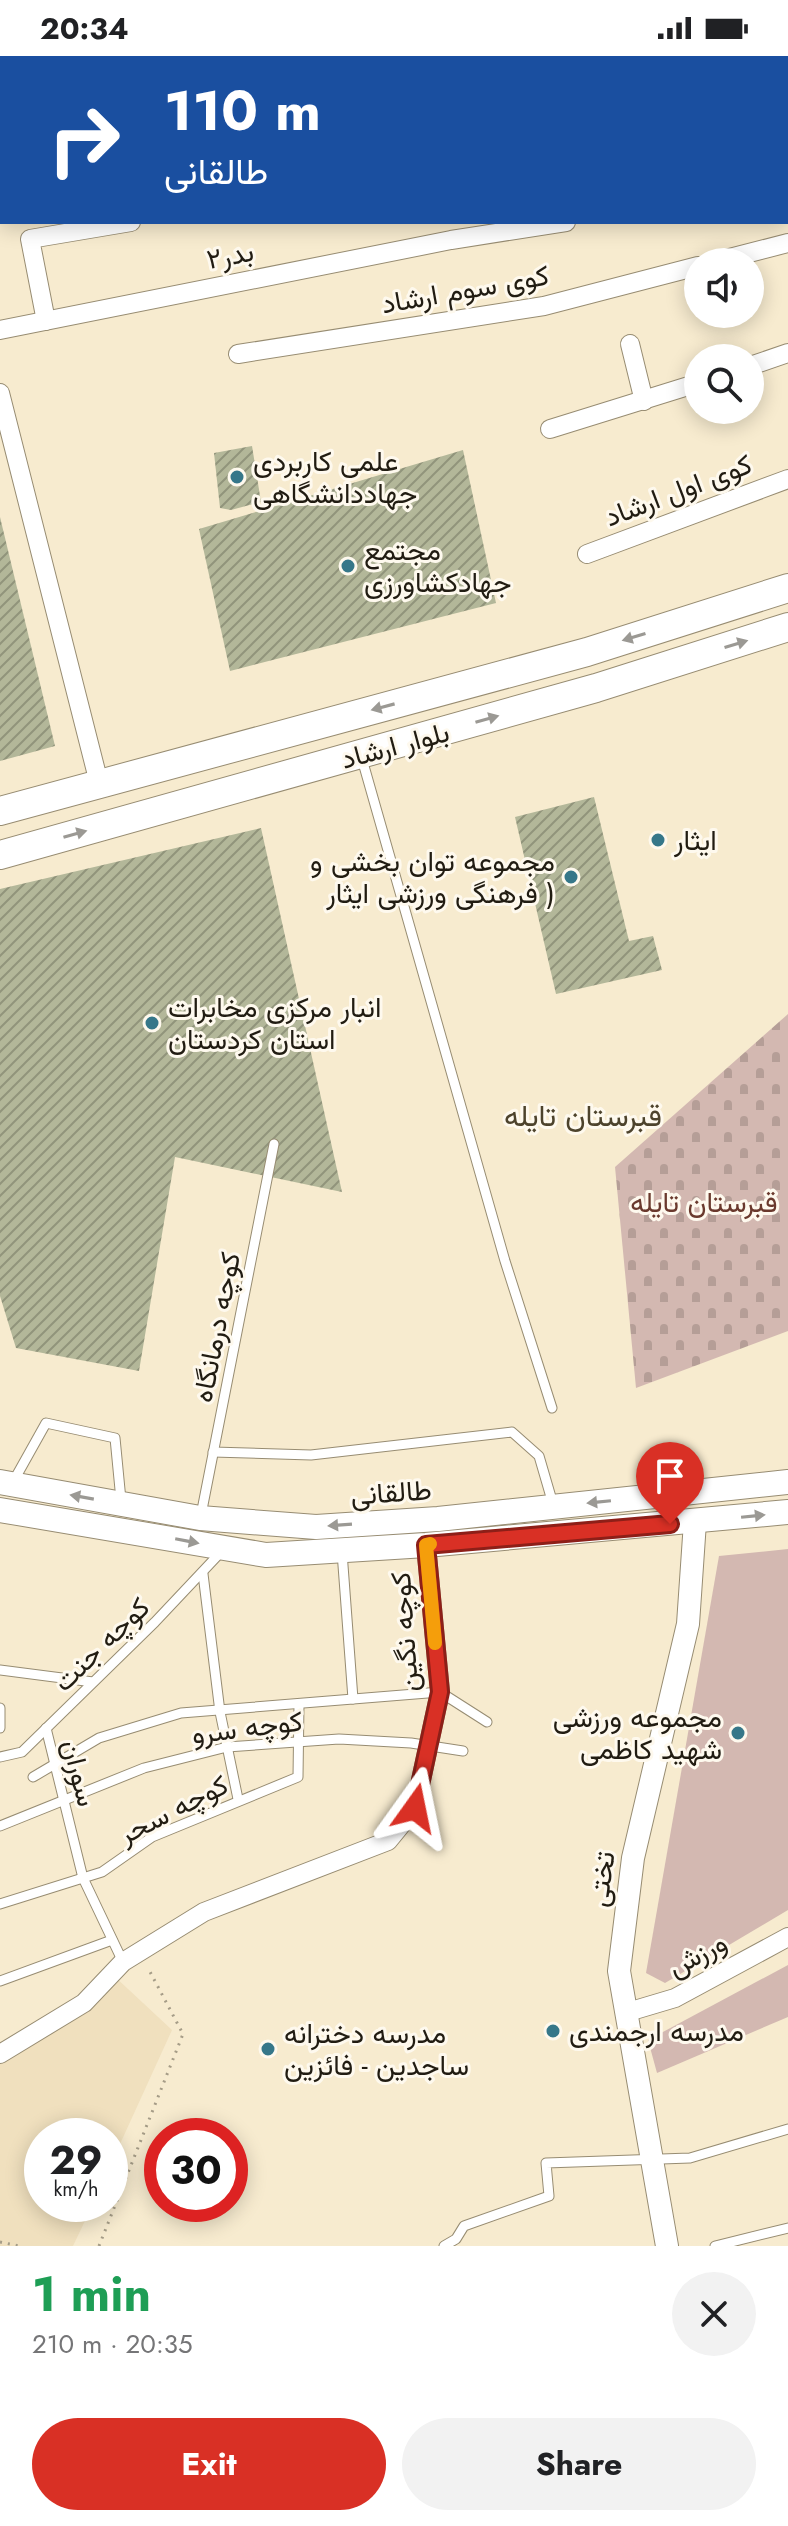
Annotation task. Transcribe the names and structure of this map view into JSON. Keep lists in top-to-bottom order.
{
  "streets": {
    "main road": ["بلوار ارشاد", "طالقانی"],
    "street": [
      "بدر۲",
      "کوی سوم ارشاد",
      "کوی اول ارشاد",
      "کوچه نگین",
      "تختی",
      "ورزش"
    ],
    "lane": [
      "کوچه درمانگاه",
      "کوچه جنت",
      "کوچه سرو",
      "سوران",
      "کوچه سحر"
    ]
  },
  "crossings": [
    ["کوچه درمانگاه", "طالقانی"],
    ["طالقانی", "کوچه نگین"],
    ["طالقانی", "کوچه جنت"],
    ["طالقانی", "تختی"],
    ["کوچه نگین", "کوچه سرو"],
    ["کوچه جنت", "سوران"],
    ["کوچه سرو", "سوران"],
    ["کوچه سرو", "کوچه سحر"],
    ["سوران", "کوچه سحر"],
    ["تختی", "ورزش"]
  ],
  "districts": ["قبرستان تایله"],
  "parks": ["قبرستان تایله"],
  "places": [
    "علمی کاربردی جهاددانشگاهی",
    "مجتمع جهادکشاورزی",
    "ایثار",
    "مجموعه توان بخشی و فرهنگی ورزشی ایثار )",
    "انبار مرکزی مخابرات استان کردستان",
    "مجموعه ورزشی شهید کاظمی",
    "مدرسه ارجمندی",
    "مدرسه دخترانه ساجدین - فائزین"
  ],
  "page": {
    "status": "20:34",
    "turn": ["110 m", "طالقانی"],
    "speed": "29 km/h",
    "limit": "30",
    "heading": ["1 min", "210 m · 20:35"],
    "buttons": ["Exit", "Share"]
  }
}
